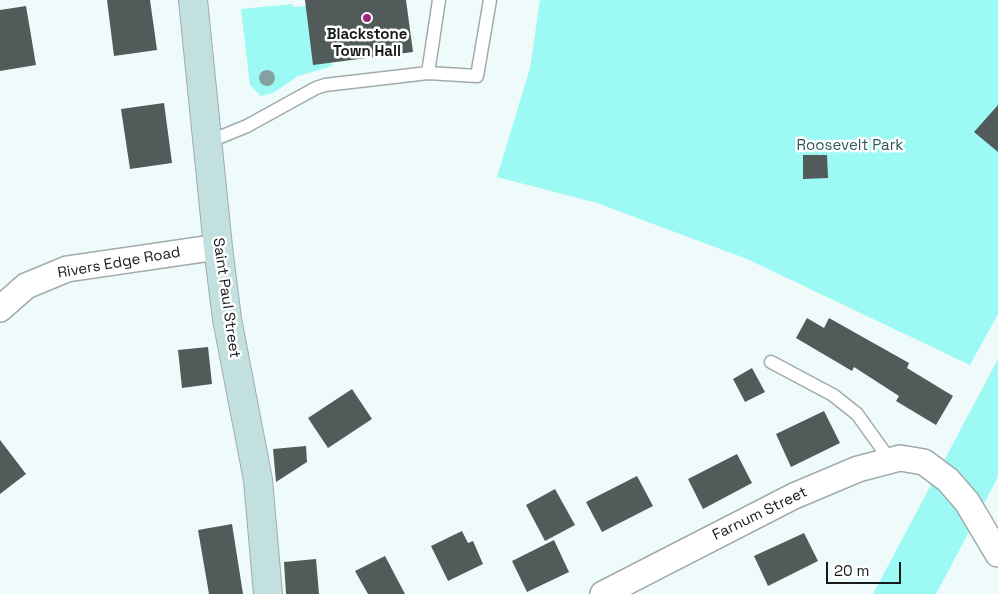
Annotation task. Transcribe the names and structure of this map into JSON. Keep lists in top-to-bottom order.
{
  "streets": {
    "main road": ["Saint Paul Street"],
    "street": ["Rivers Edge Road", "Farnum Street"]
  },
  "crossings": [
    ["Rivers Edge Road", "Saint Paul Street"]
  ],
  "parks": ["Roosevelt Park"],
  "places": ["Blackstone Town Hall"],
  "scale_bar": "20 m"
}
